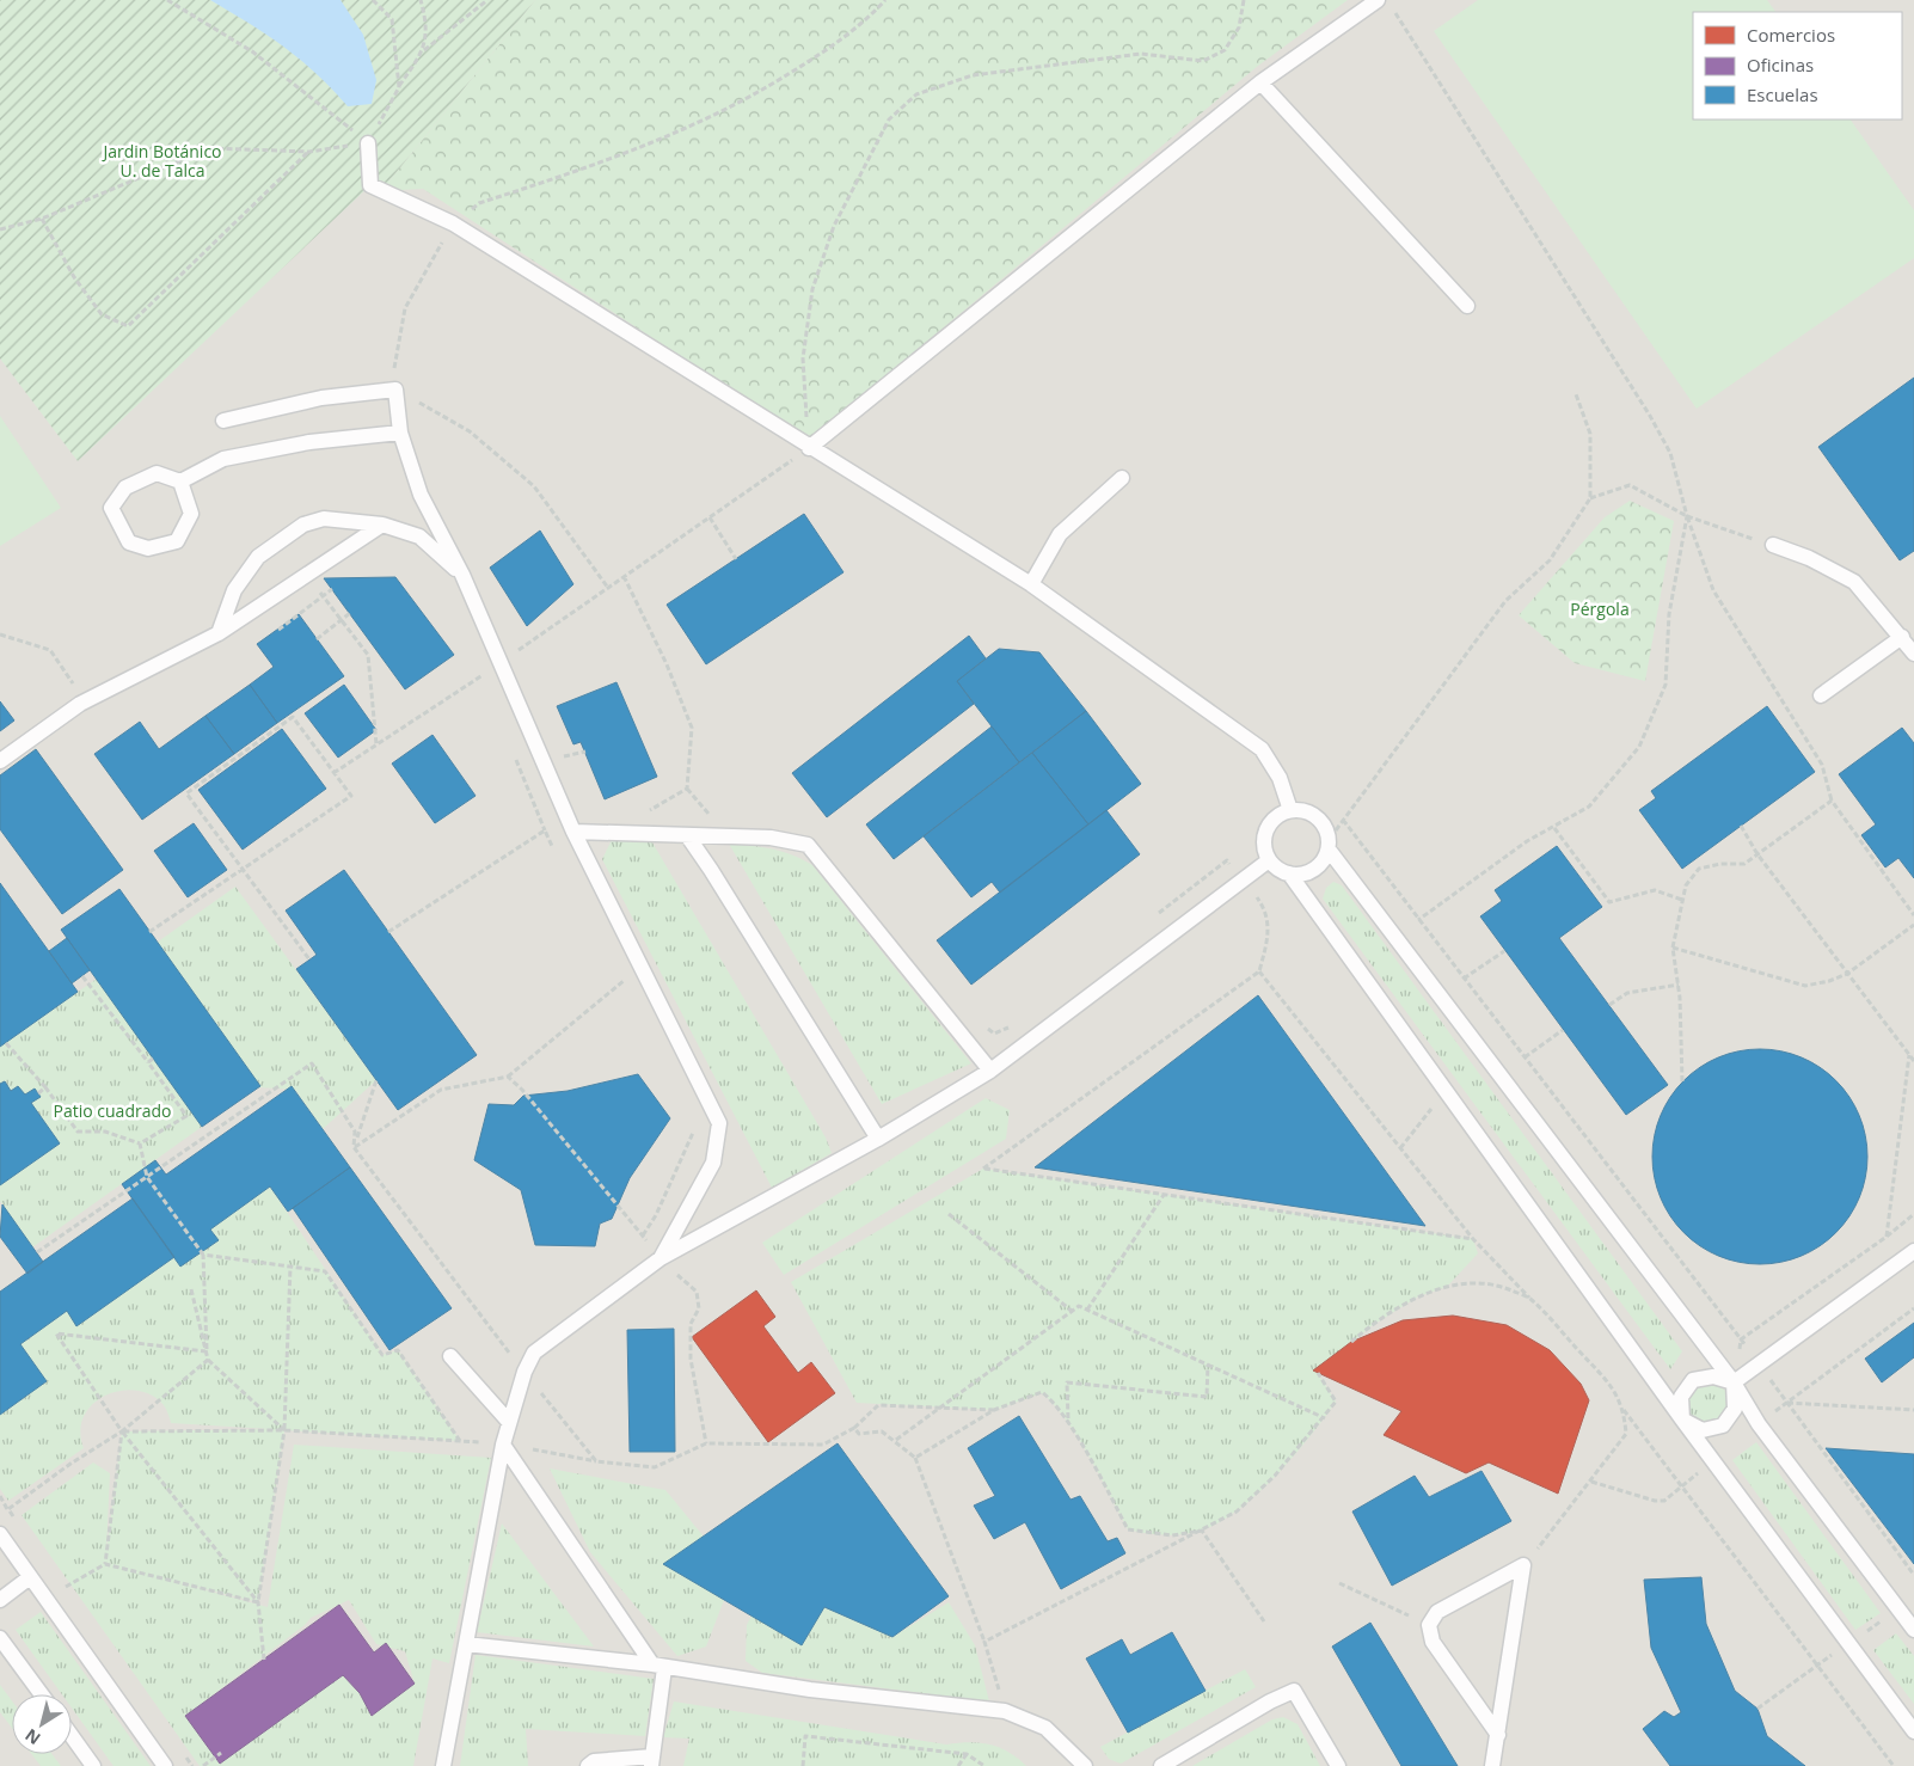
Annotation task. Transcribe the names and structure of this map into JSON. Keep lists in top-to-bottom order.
{
  "parks": ["Jardin Botánico U. de Talca", "Pérgola", "Patio cuadrado"],
  "legend": ["Comercios", "Oficinas", "Escuelas"],
  "north": "bottom left"
}
